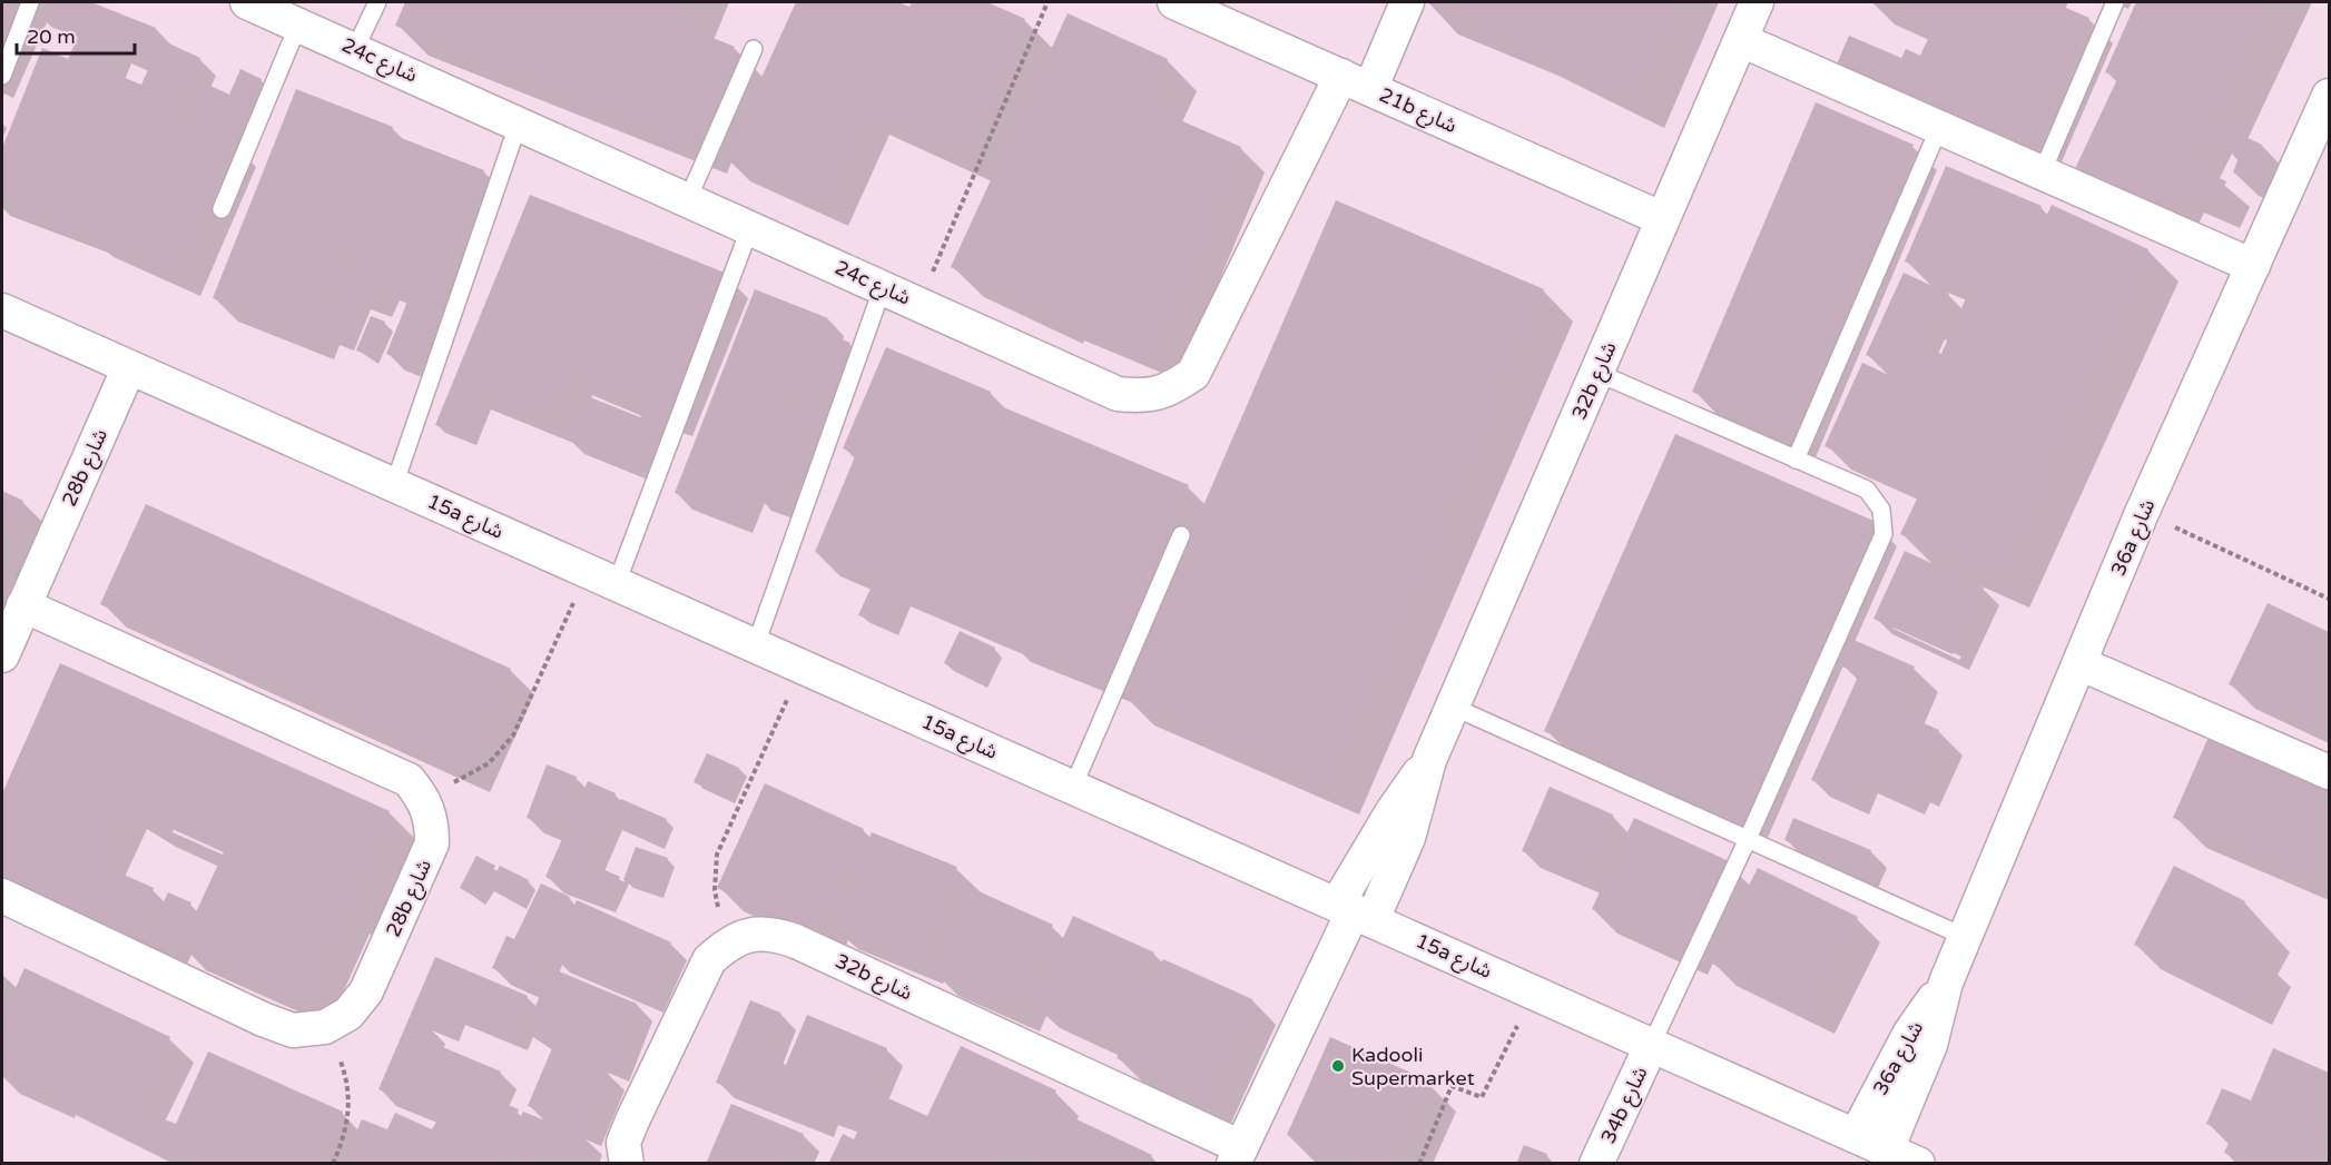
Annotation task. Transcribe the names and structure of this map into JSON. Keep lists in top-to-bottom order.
{
  "streets": {
    "street": [
      "24c شارع",
      "21b شارع",
      "32b شارع",
      "28b شارع",
      "15a شارع",
      "36a شارع",
      "34b شارع"
    ]
  },
  "crossings": [
    ["24c شارع", "21b شارع"],
    ["21b شارع", "32b شارع"],
    ["32b شارع", "15a شارع"],
    ["28b شارع", "15a شارع"],
    ["15a شارع", "36a شارع"],
    ["15a شارع", "34b شارع"]
  ],
  "places": ["Kadooli Supermarket"],
  "scale_bar": "20 m"
}
